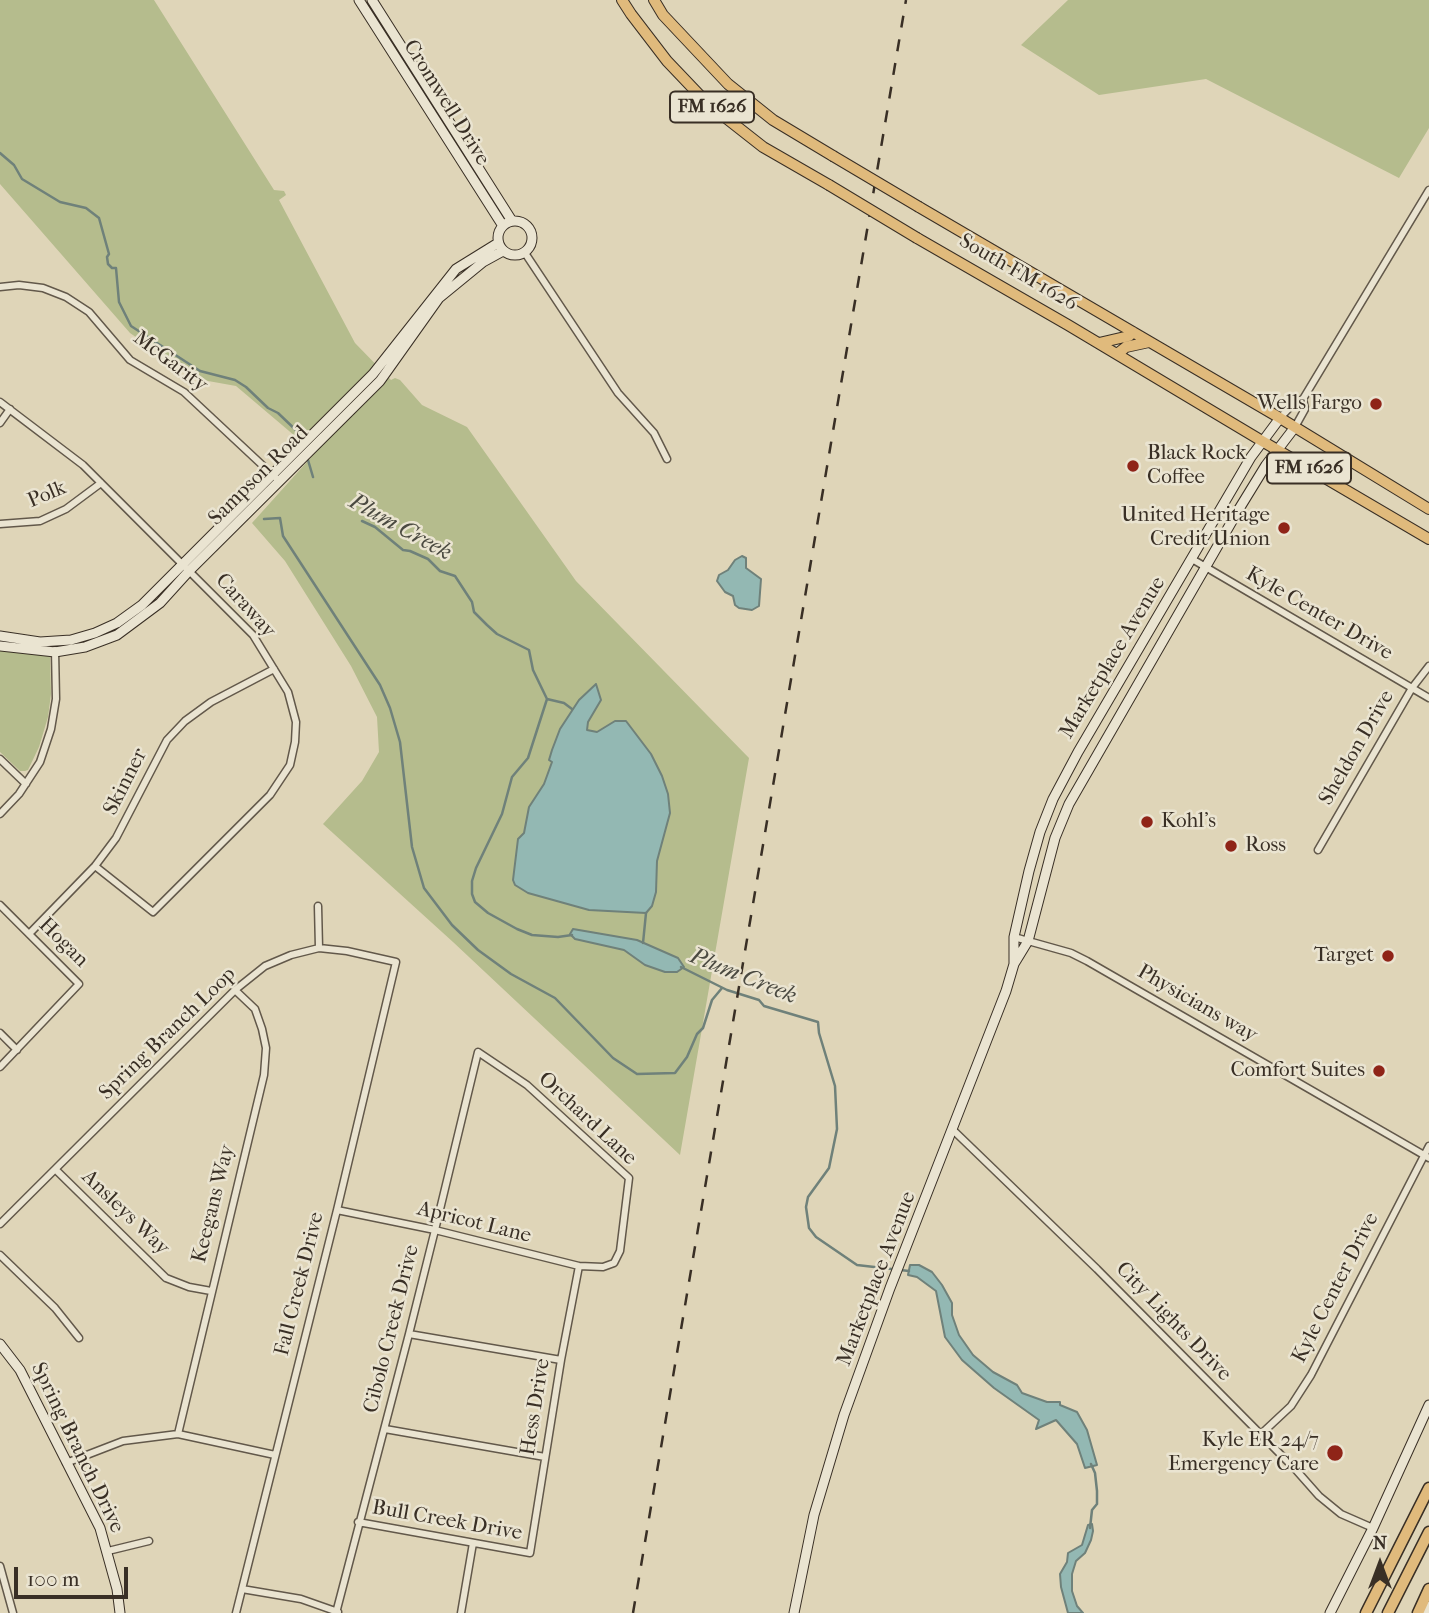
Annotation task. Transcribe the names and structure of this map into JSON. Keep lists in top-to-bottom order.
{
  "streets": {
    "main road": ["FM 1626", "South FM 1626"],
    "street": [
      "Cromwell Drive",
      "McGarity",
      "Sampson Road",
      "Polk",
      "Caraway",
      "Kyle Center Drive",
      "Marketplace Avenue",
      "Sheldon Drive",
      "Skinner",
      "Hogan",
      "Physicians way",
      "Spring Branch Loop",
      "Orchard Lane",
      "Keegans Way",
      "Ansleys Way",
      "Apricot Lane",
      "Fall Creek Drive",
      "City Lights Drive",
      "Cibolo Creek Drive",
      "Hess Drive",
      "Spring Branch Drive",
      "Bull Creek Drive"
    ]
  },
  "crossings": [
    ["Cromwell Drive", "Sampson Road"],
    ["South FM 1626", "Marketplace Avenue"],
    ["McGarity", "Sampson Road"],
    ["Sampson Road", "Caraway"],
    ["Polk", "Caraway"],
    ["Caraway", "Skinner"],
    ["Kyle Center Drive", "Marketplace Avenue"],
    ["Kyle Center Drive", "Sheldon Drive"],
    ["Kyle Center Drive", "Physicians way"],
    ["Kyle Center Drive", "City Lights Drive"],
    ["Marketplace Avenue", "Physicians way"],
    ["Marketplace Avenue", "City Lights Drive"],
    ["Skinner", "Hogan"],
    ["Spring Branch Loop", "Keegans Way"],
    ["Spring Branch Loop", "Ansleys Way"],
    ["Spring Branch Loop", "Fall Creek Drive"],
    ["Orchard Lane", "Apricot Lane"],
    ["Orchard Lane", "Cibolo Creek Drive"],
    ["Keegans Way", "Ansleys Way"],
    ["Apricot Lane", "Fall Creek Drive"],
    ["Apricot Lane", "Cibolo Creek Drive"],
    ["Apricot Lane", "Hess Drive"],
    ["Cibolo Creek Drive", "Bull Creek Drive"],
    ["Hess Drive", "Bull Creek Drive"]
  ],
  "water": ["Plum Creek"],
  "places": [
    "Wells Fargo",
    "Black Rock Coffee",
    "United Heritage Credit Union",
    "Kohl's",
    "Ross",
    "Target",
    "Comfort Suites",
    "Kyle ER 24/7 Emergency Care"
  ],
  "scale_bar": "100 m",
  "north": "top"
}
